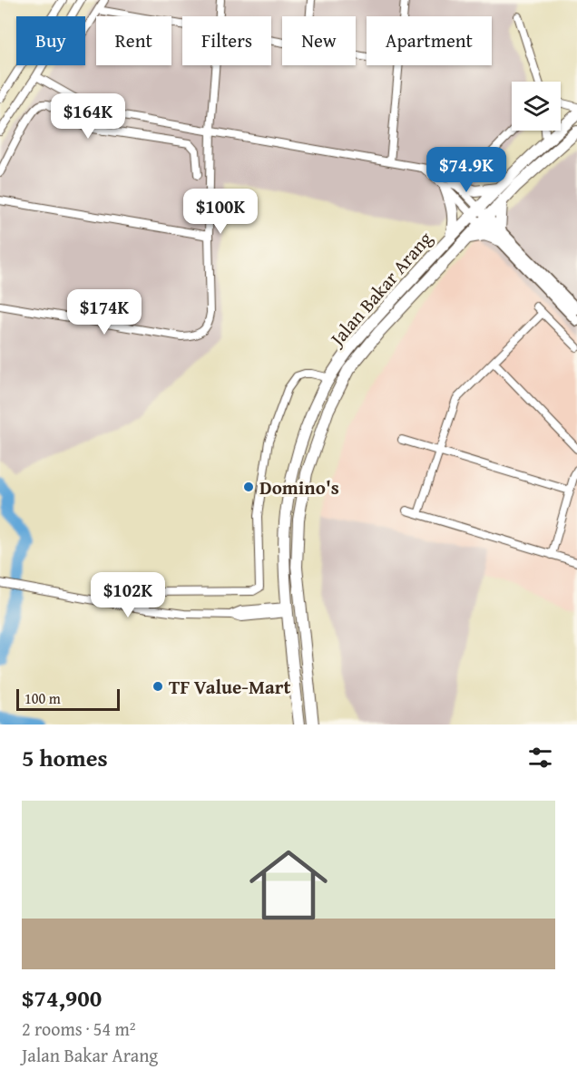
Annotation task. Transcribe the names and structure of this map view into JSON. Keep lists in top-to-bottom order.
{
  "streets": {
    "main road": ["Jalan Bakar Arang"]
  },
  "places": ["Domino's", "TF Value-Mart"],
  "scale_bar": "100 m",
  "page": {
    "chip": [
      "Buy",
      "Rent",
      "Filters",
      "New",
      "Apartment"
    ],
    "price": [
      "$164K",
      "$74.9K",
      "$100K",
      "$174K",
      "$102K"
    ],
    "scale": "100 m",
    "heading": "5 homes",
    "list": [
      {
        "name": "$74,900",
        "note": "2 rooms · 54 m² · Jalan Bakar Arang"
      }
    ]
  }
}
